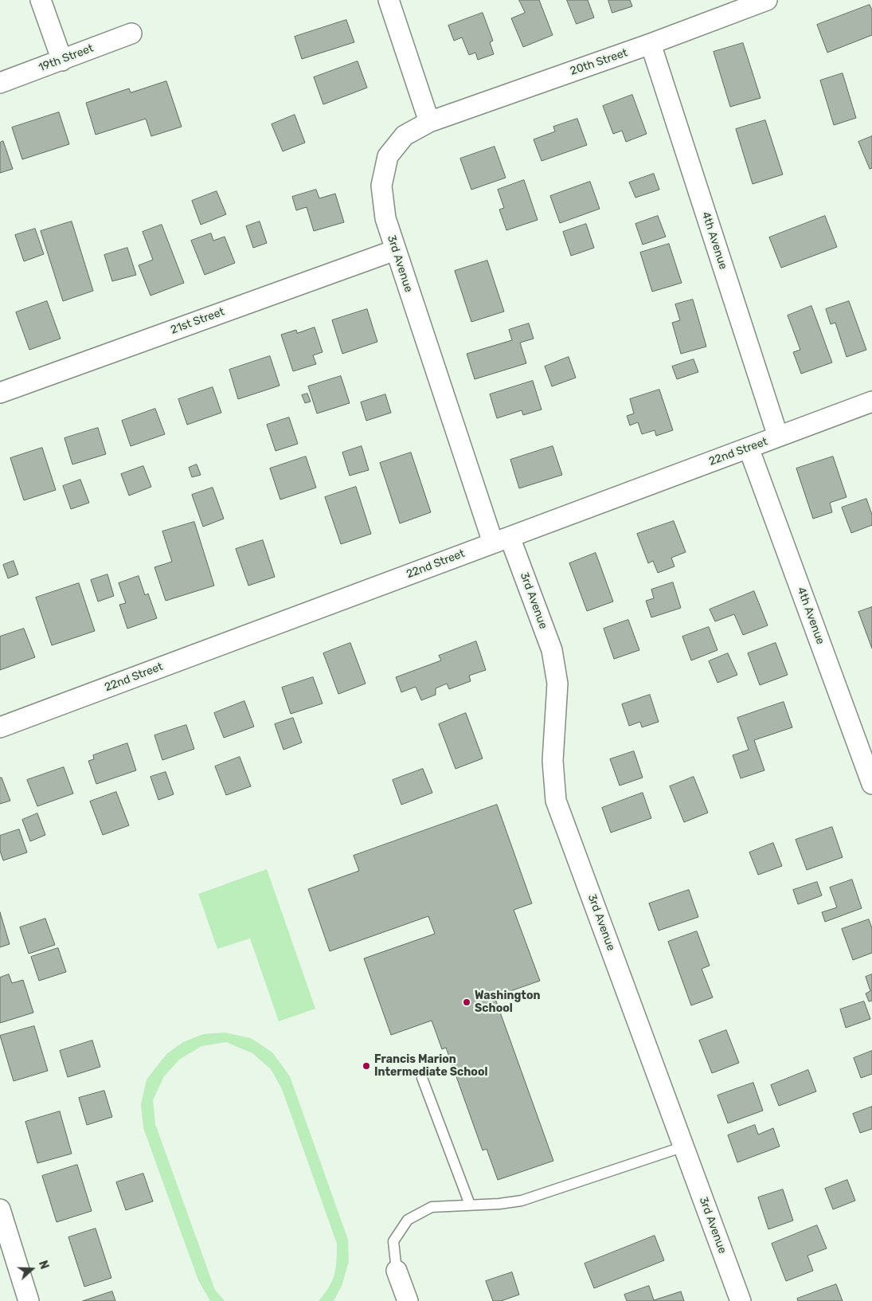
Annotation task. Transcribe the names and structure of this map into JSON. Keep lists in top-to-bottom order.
{
  "streets": {
    "street": [
      "19th Street",
      "20th Street",
      "4th Avenue",
      "3rd Avenue",
      "21st Street",
      "22nd Street"
    ]
  },
  "crossings": [
    ["20th Street", "4th Avenue"],
    ["20th Street", "3rd Avenue"],
    ["4th Avenue", "22nd Street"],
    ["3rd Avenue", "21st Street"],
    ["3rd Avenue", "22nd Street"]
  ],
  "places": ["Washington School", "Francis Marion Intermediate School"],
  "north": "right"
}
